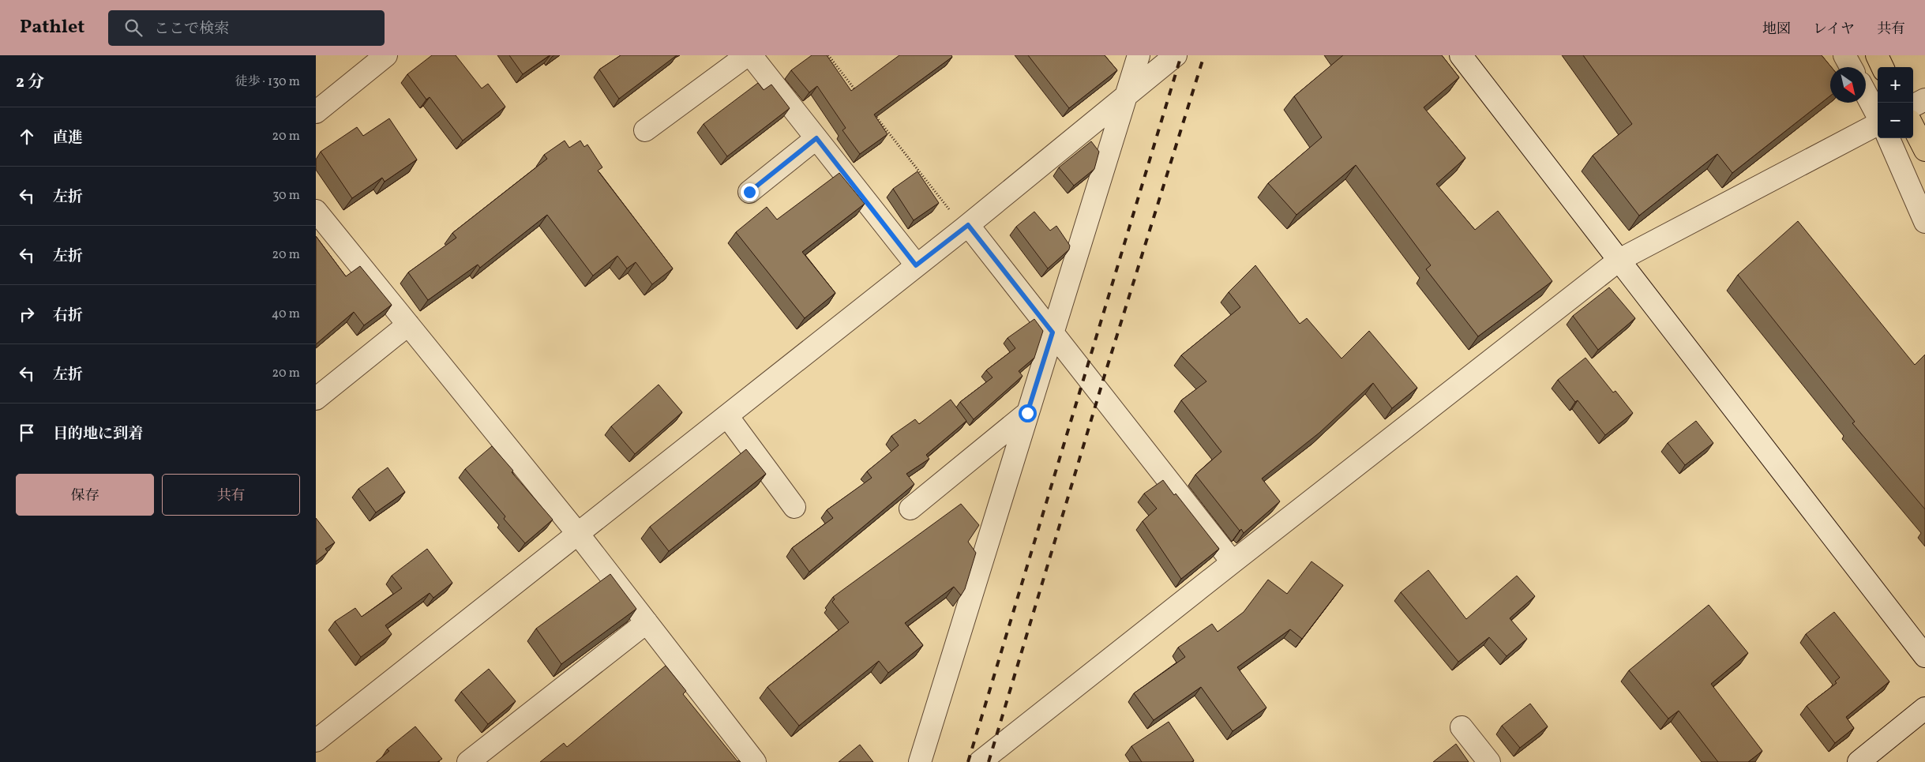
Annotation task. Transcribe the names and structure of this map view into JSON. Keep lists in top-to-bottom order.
{
  "north": "bottom right",
  "page": {
    "header": "Pathlet",
    "search": "ここで検索",
    "nav": ["地図", "レイヤ", "共有"],
    "heading": ["2 分", "徒歩 · 130 m"],
    "map_buttons": ["+", "−"],
    "list": [
      ["直進", "20 m"],
      ["左折", "30 m"],
      ["左折", "20 m"],
      ["右折", "40 m"],
      ["左折", "20 m"],
      "目的地に到着"
    ],
    "buttons": ["保存", "共有"]
  }
}
